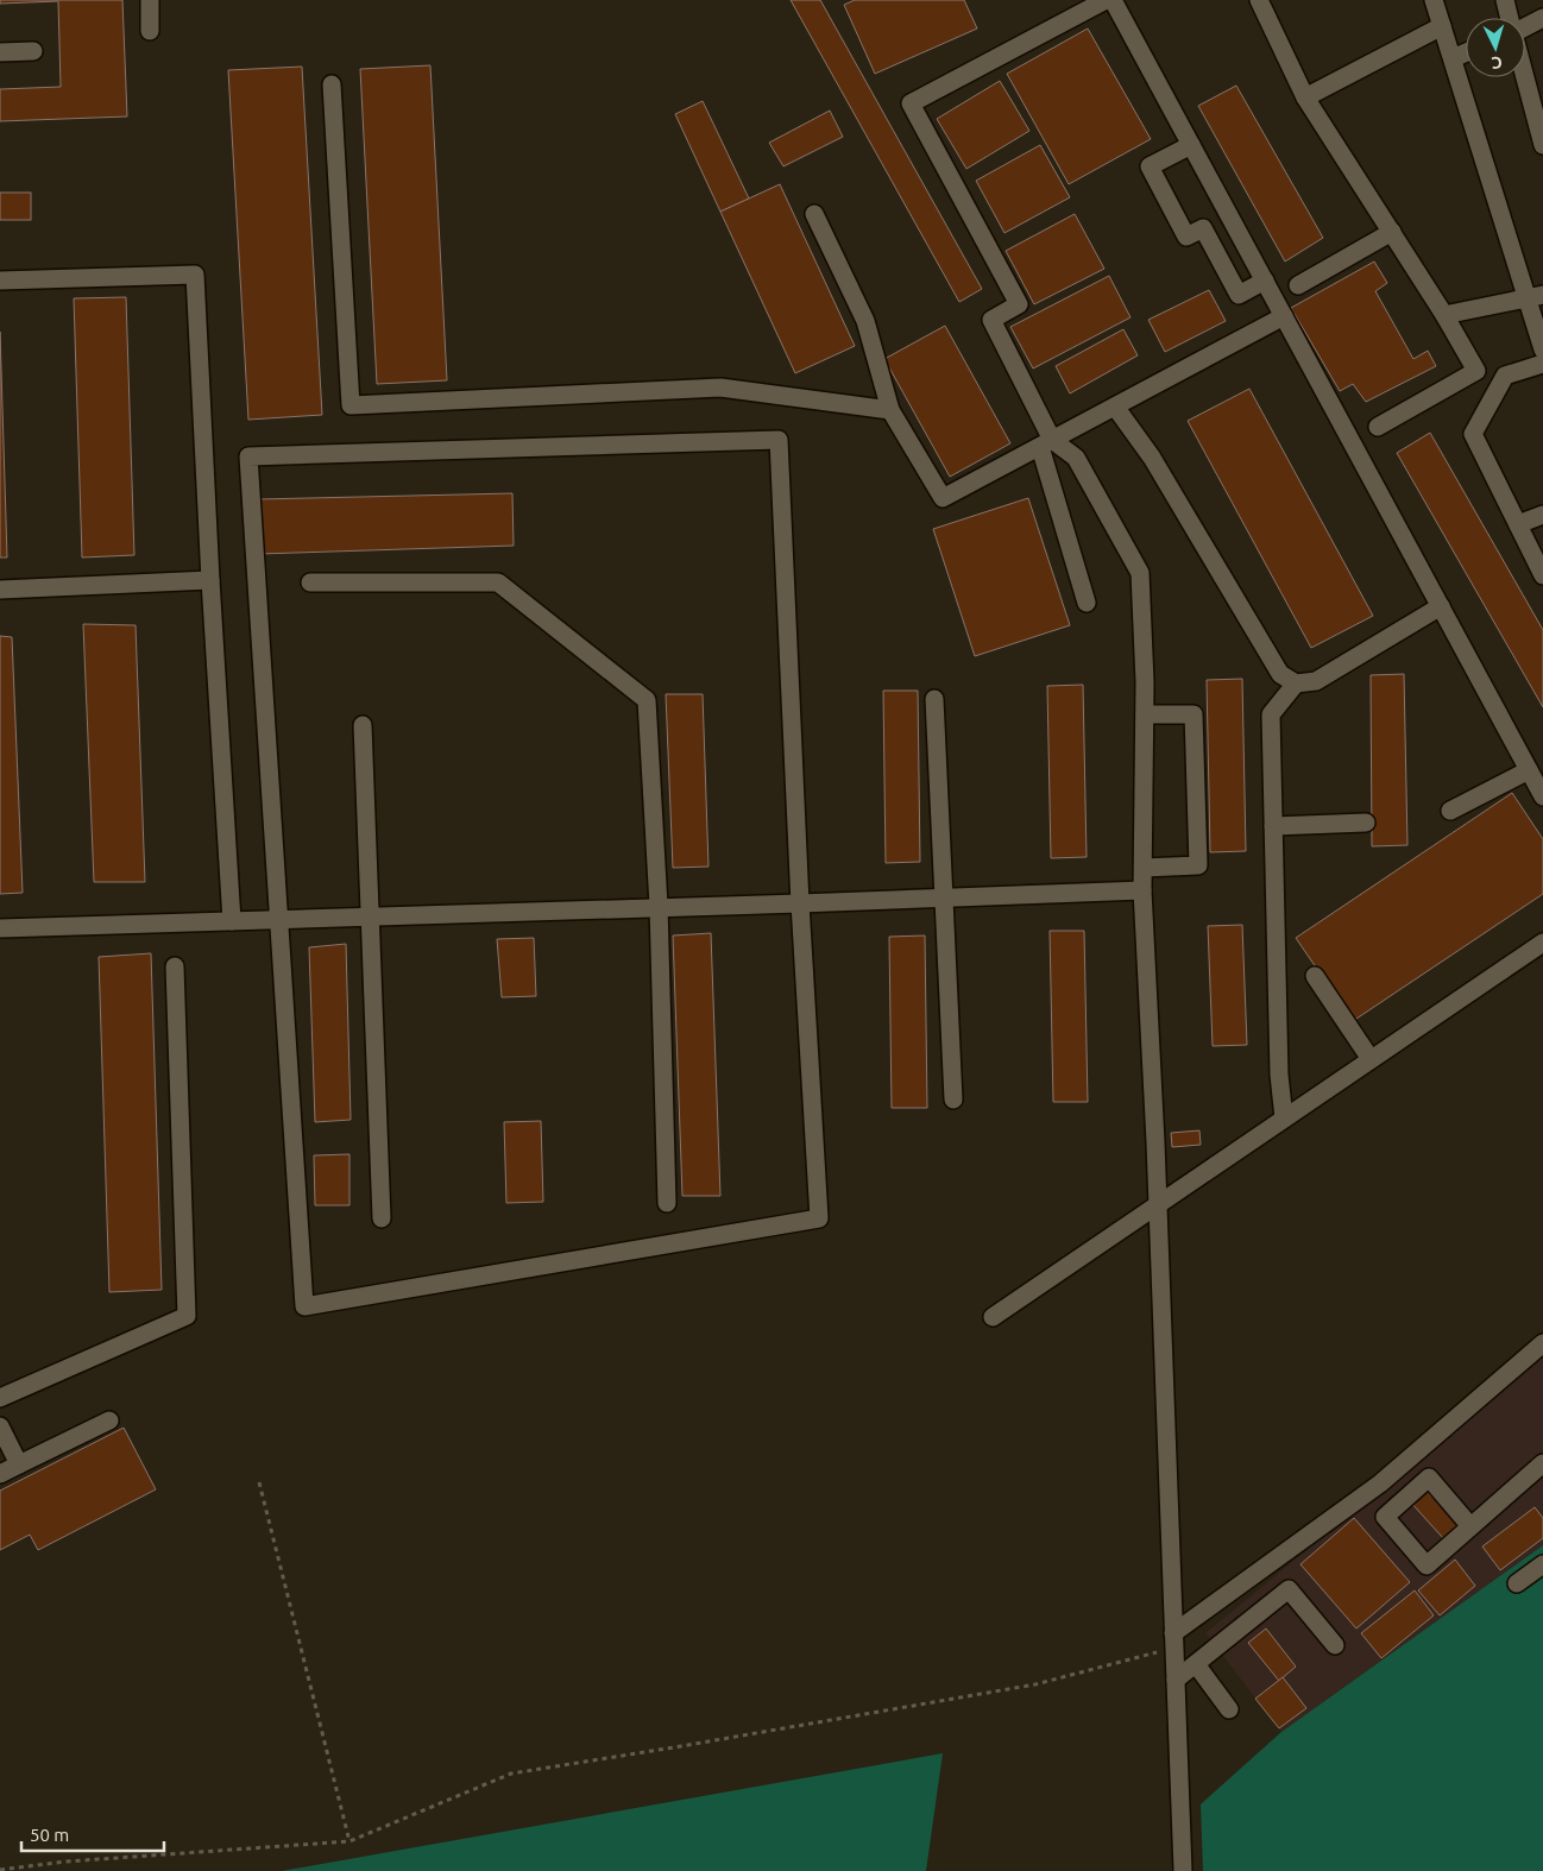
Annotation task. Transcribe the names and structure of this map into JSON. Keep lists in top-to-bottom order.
{
  "scale_bar": "50 m",
  "north": "bottom"
}
